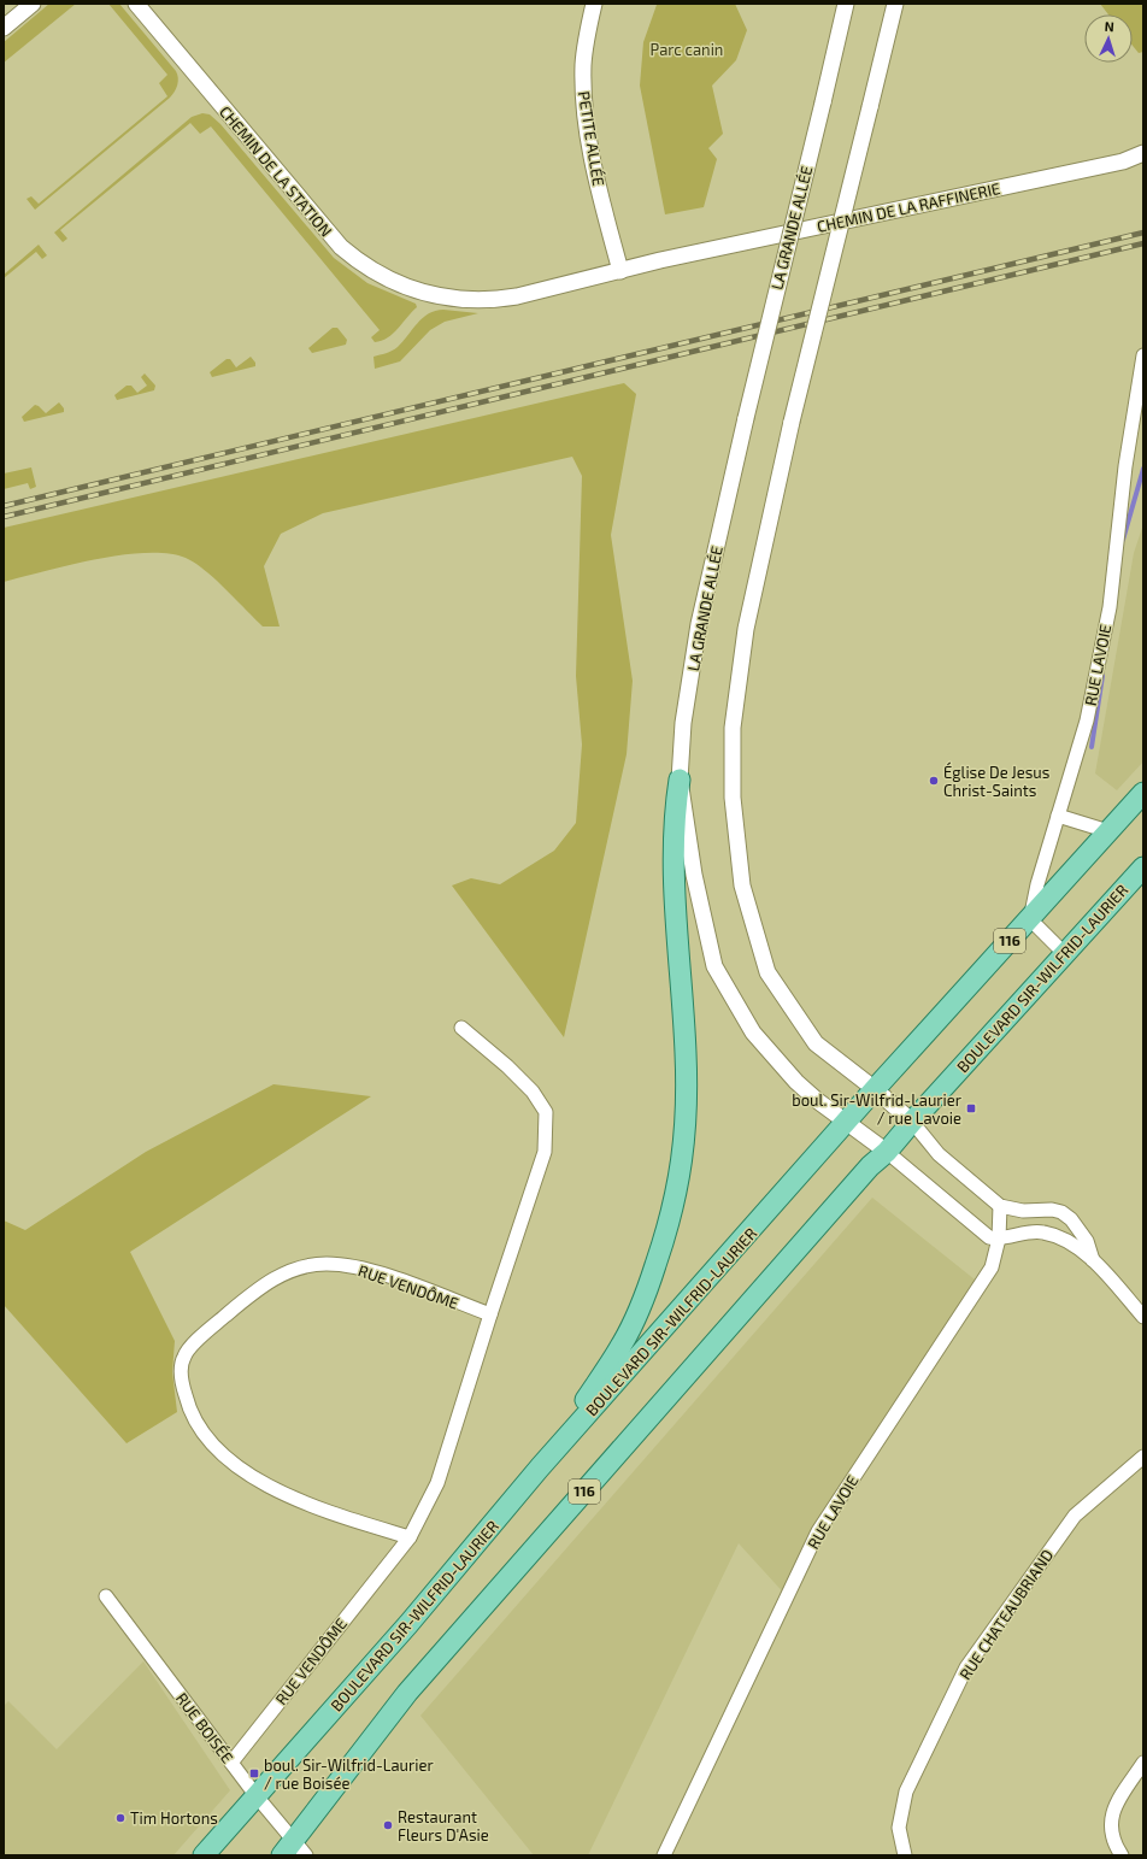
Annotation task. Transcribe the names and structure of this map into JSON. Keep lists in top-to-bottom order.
{
  "streets": {
    "main road": ["116", "BOULEVARD SIR-WILFRID-LAURIER"],
    "street": [
      "PETITE ALLÉE",
      "CHEMIN DE LA STATION",
      "CHEMIN DE LA RAFFINERIE",
      "LA GRANDE ALLÉE",
      "RUE LAVOIE",
      "RUE VENDÔME",
      "RUE CHATEAUBRIAND",
      "RUE BOISÉE"
    ]
  },
  "crossings": [
    ["PETITE ALLÉE", "CHEMIN DE LA RAFFINERIE"],
    ["CHEMIN DE LA STATION", "CHEMIN DE LA RAFFINERIE"],
    ["LA GRANDE ALLÉE", "BOULEVARD SIR-WILFRID-LAURIER"],
    ["RUE LAVOIE", "BOULEVARD SIR-WILFRID-LAURIER"],
    ["BOULEVARD SIR-WILFRID-LAURIER", "RUE BOISÉE"],
    ["RUE VENDÔME", "RUE BOISÉE"]
  ],
  "parks": ["Parc canin"],
  "places": {
    "other": ["Église De Jesus Christ-Saints", "Tim Hortons", "Restaurant Fleurs D'Asie"],
    "transit": ["boul. Sir-Wilfrid-Laurier / rue Lavoie", "boul. Sir-Wilfrid-Laurier / rue Boisée"]
  },
  "north": "top"
}
